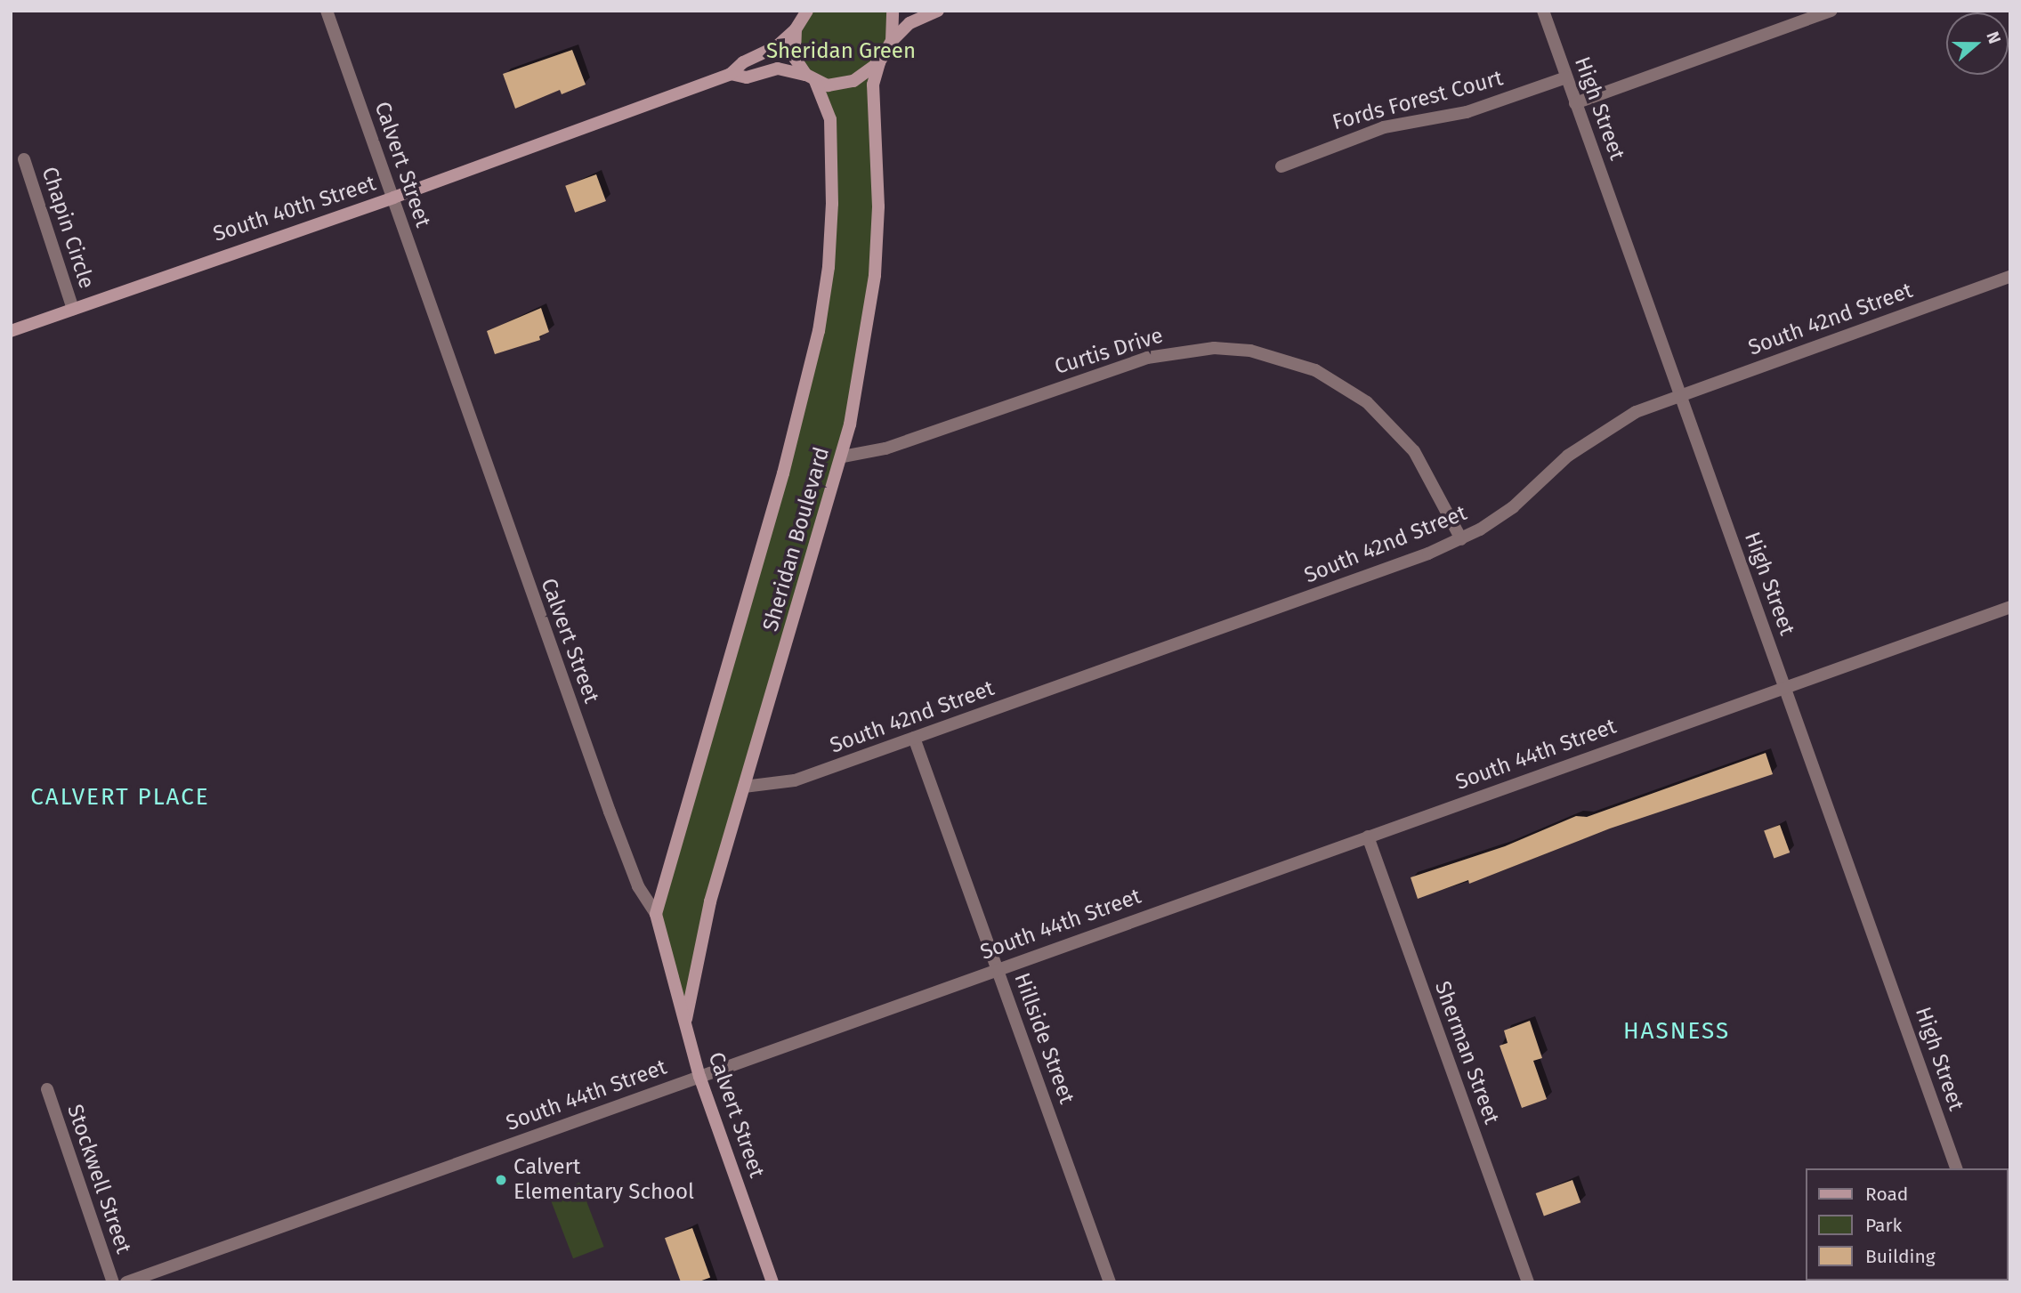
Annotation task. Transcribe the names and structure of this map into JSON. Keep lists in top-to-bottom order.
{
  "streets": {
    "main road": ["Calvert Street", "South 40th Street", "Sheridan Boulevard"],
    "street": [
      "Fords Forest Court",
      "High Street",
      "Chapin Circle",
      "South 42nd Street",
      "Curtis Drive",
      "South 44th Street",
      "Hillside Street",
      "Sherman Street",
      "Stockwell Street"
    ]
  },
  "crossings": [
    ["Fords Forest Court", "High Street"],
    ["High Street", "South 42nd Street"],
    ["High Street", "South 44th Street"],
    ["Calvert Street", "South 40th Street"],
    ["Calvert Street", "Sheridan Boulevard"],
    ["Calvert Street", "South 44th Street"],
    ["South 40th Street", "Chapin Circle"],
    ["South 40th Street", "Sheridan Boulevard"],
    ["South 42nd Street", "Curtis Drive"],
    ["South 42nd Street", "Sheridan Boulevard"],
    ["South 42nd Street", "Hillside Street"],
    ["Curtis Drive", "Sheridan Boulevard"],
    ["South 44th Street", "Hillside Street"],
    ["South 44th Street", "Sherman Street"]
  ],
  "districts": ["CALVERT PLACE", "HASNESS"],
  "parks": ["Sheridan Green"],
  "places": ["Calvert Elementary School"],
  "legend": ["Road", "Park", "Building"],
  "north": "right"
}
